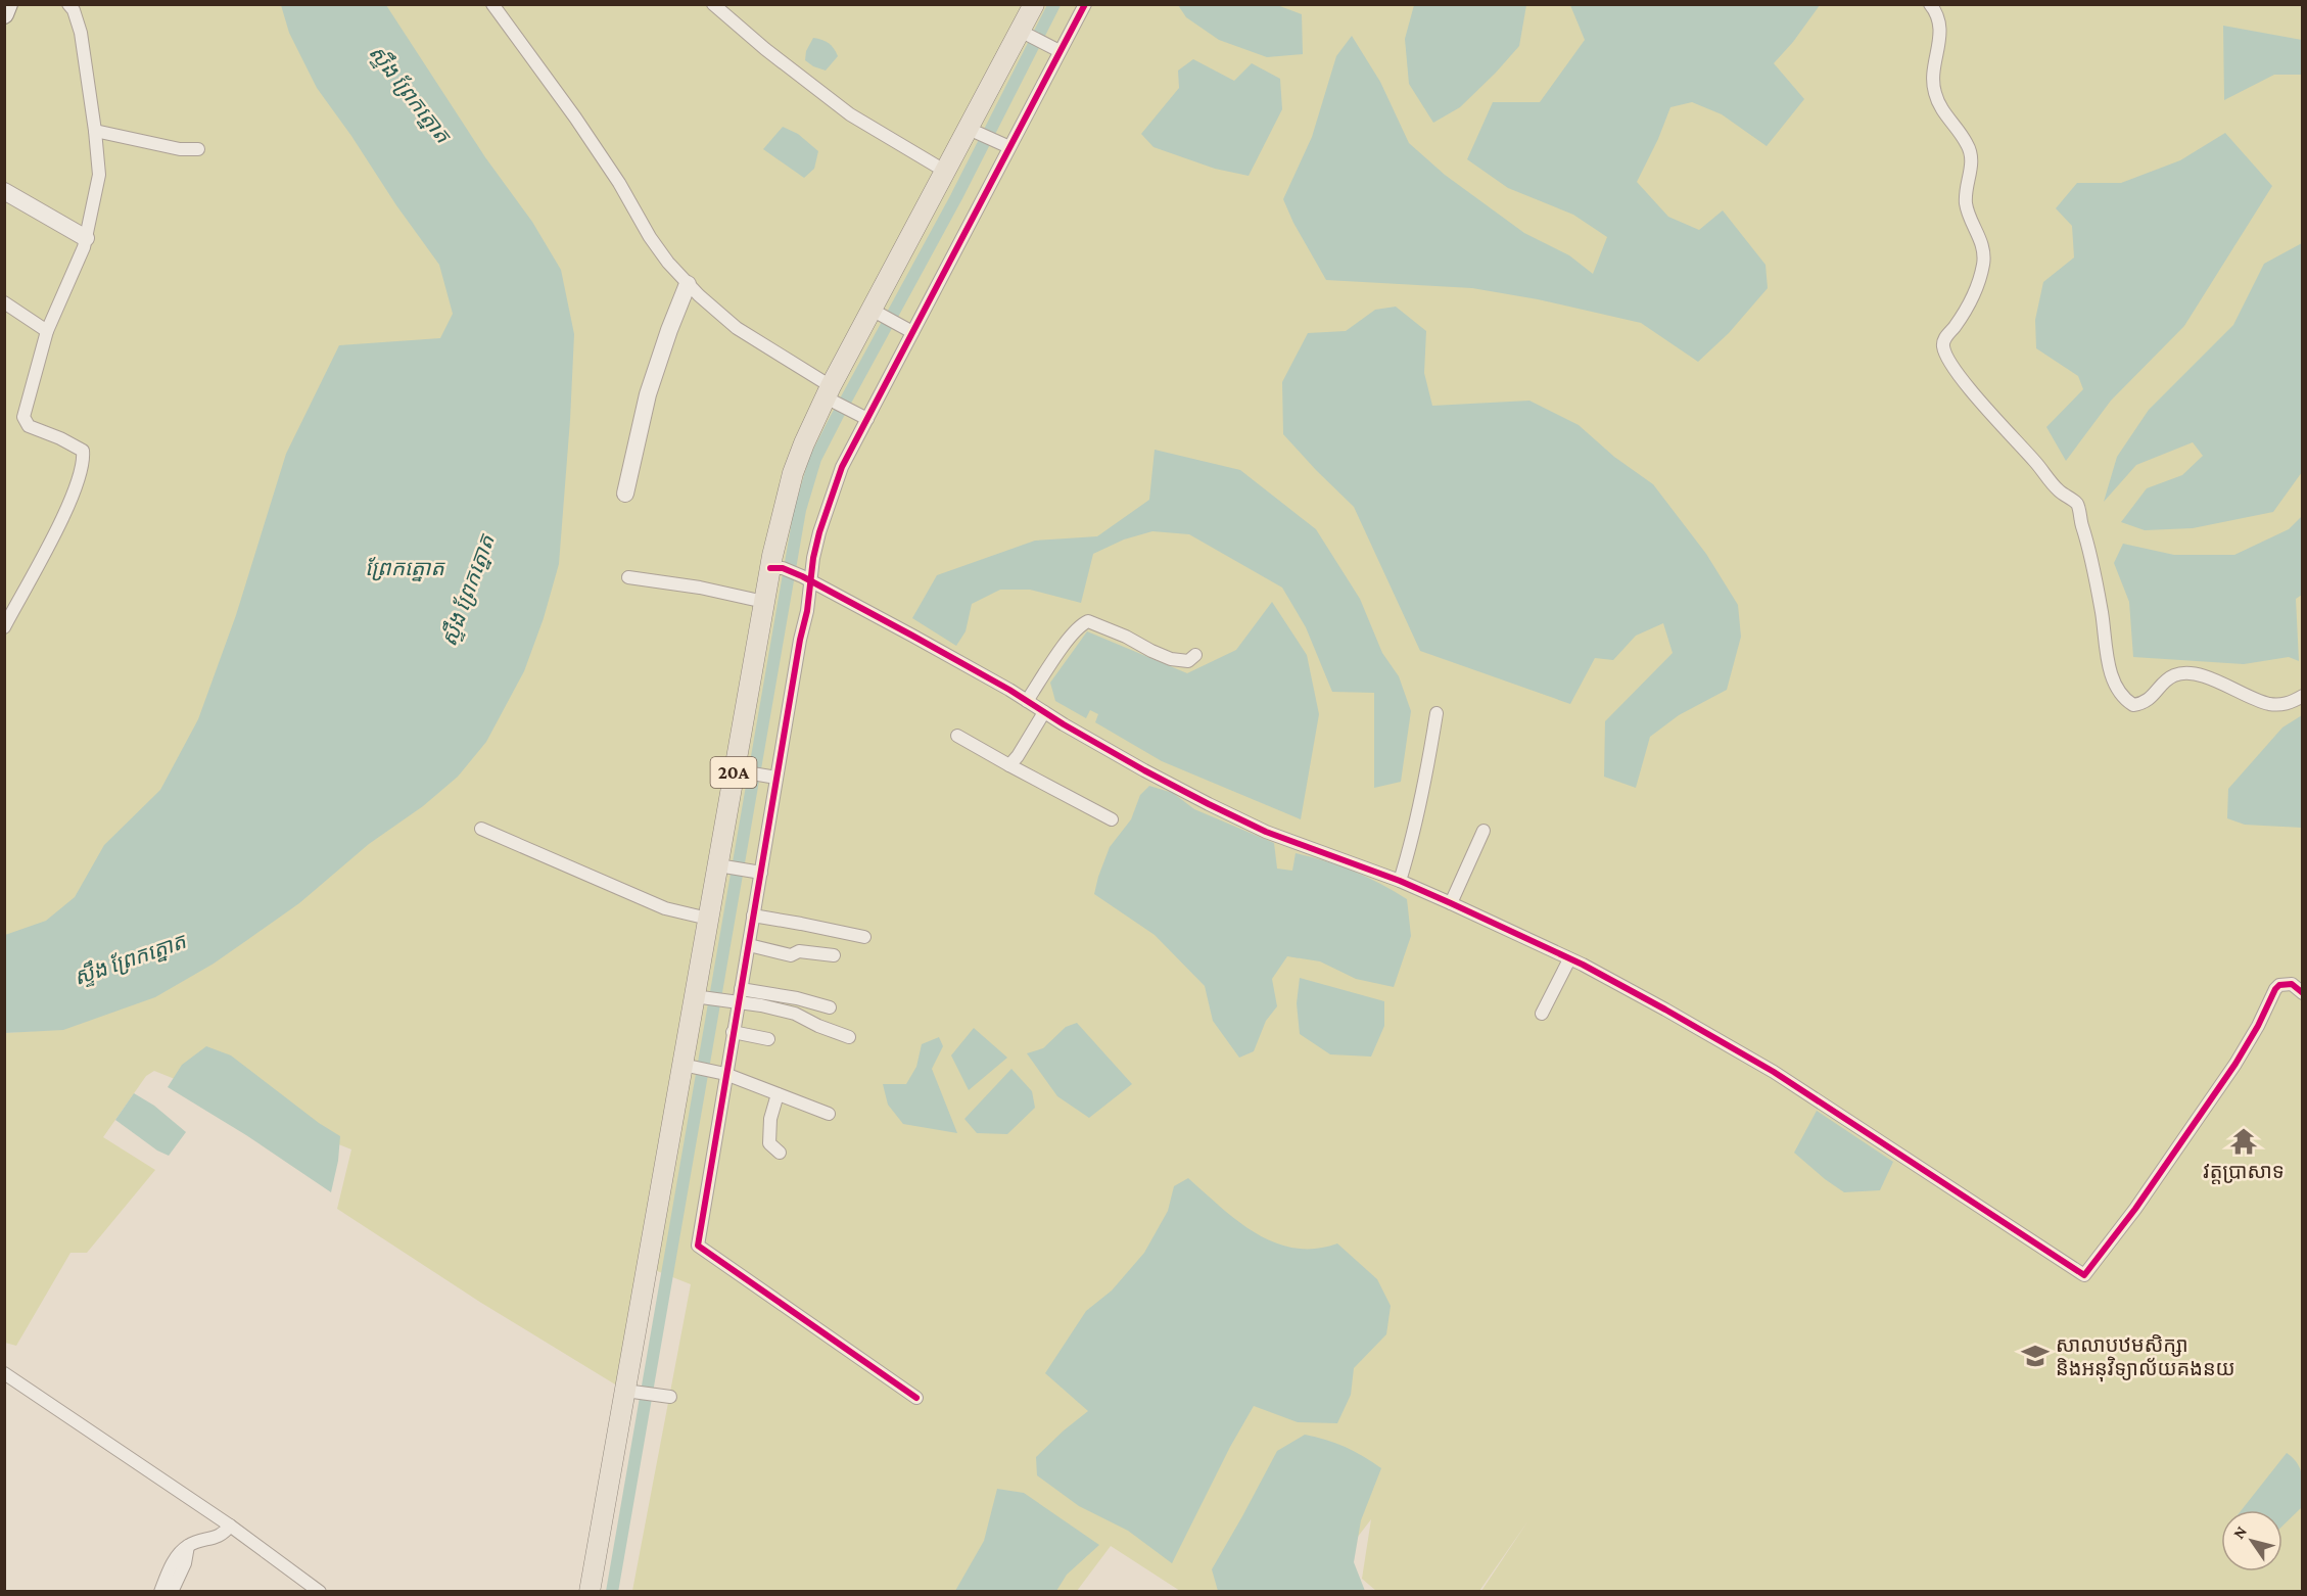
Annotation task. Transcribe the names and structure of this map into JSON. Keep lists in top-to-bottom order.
{
  "streets": {
    "main road": ["20A"]
  },
  "water": ["ស្ទឹង ព្រែកត្នោត", "ព្រែកត្នោត"],
  "places": {
    "temple": ["វត្តប្រាសាទ"],
    "school or university": ["សាលាបឋមសិក្សា និងអនុវិទ្យាល័យគងនយ"]
  },
  "north": "top left"
}
